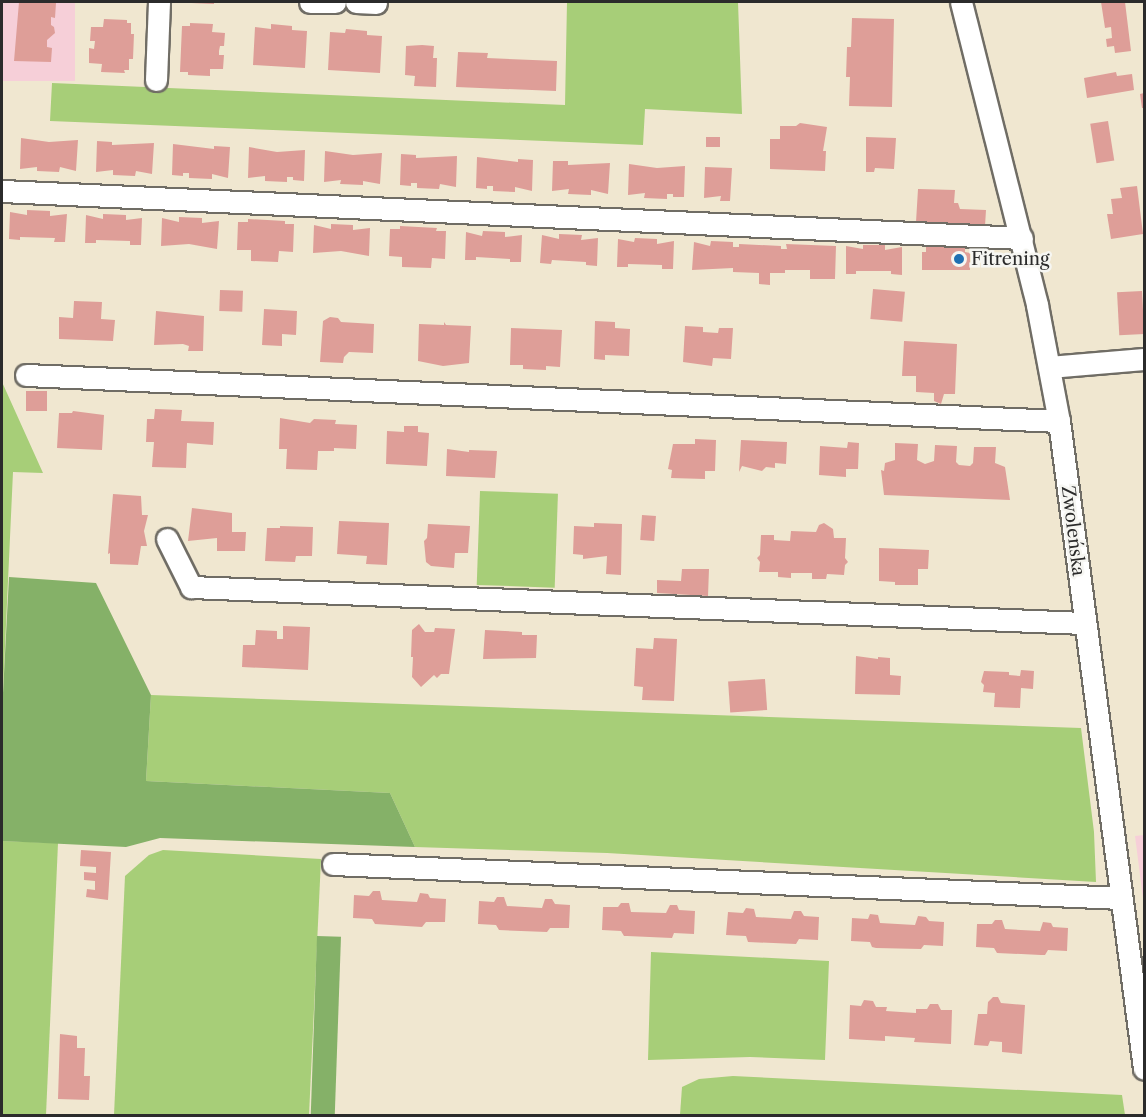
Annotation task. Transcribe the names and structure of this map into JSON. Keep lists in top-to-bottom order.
{
  "streets": {
    "street": ["Zwoleńska"]
  },
  "places": ["Fitrening"]
}
